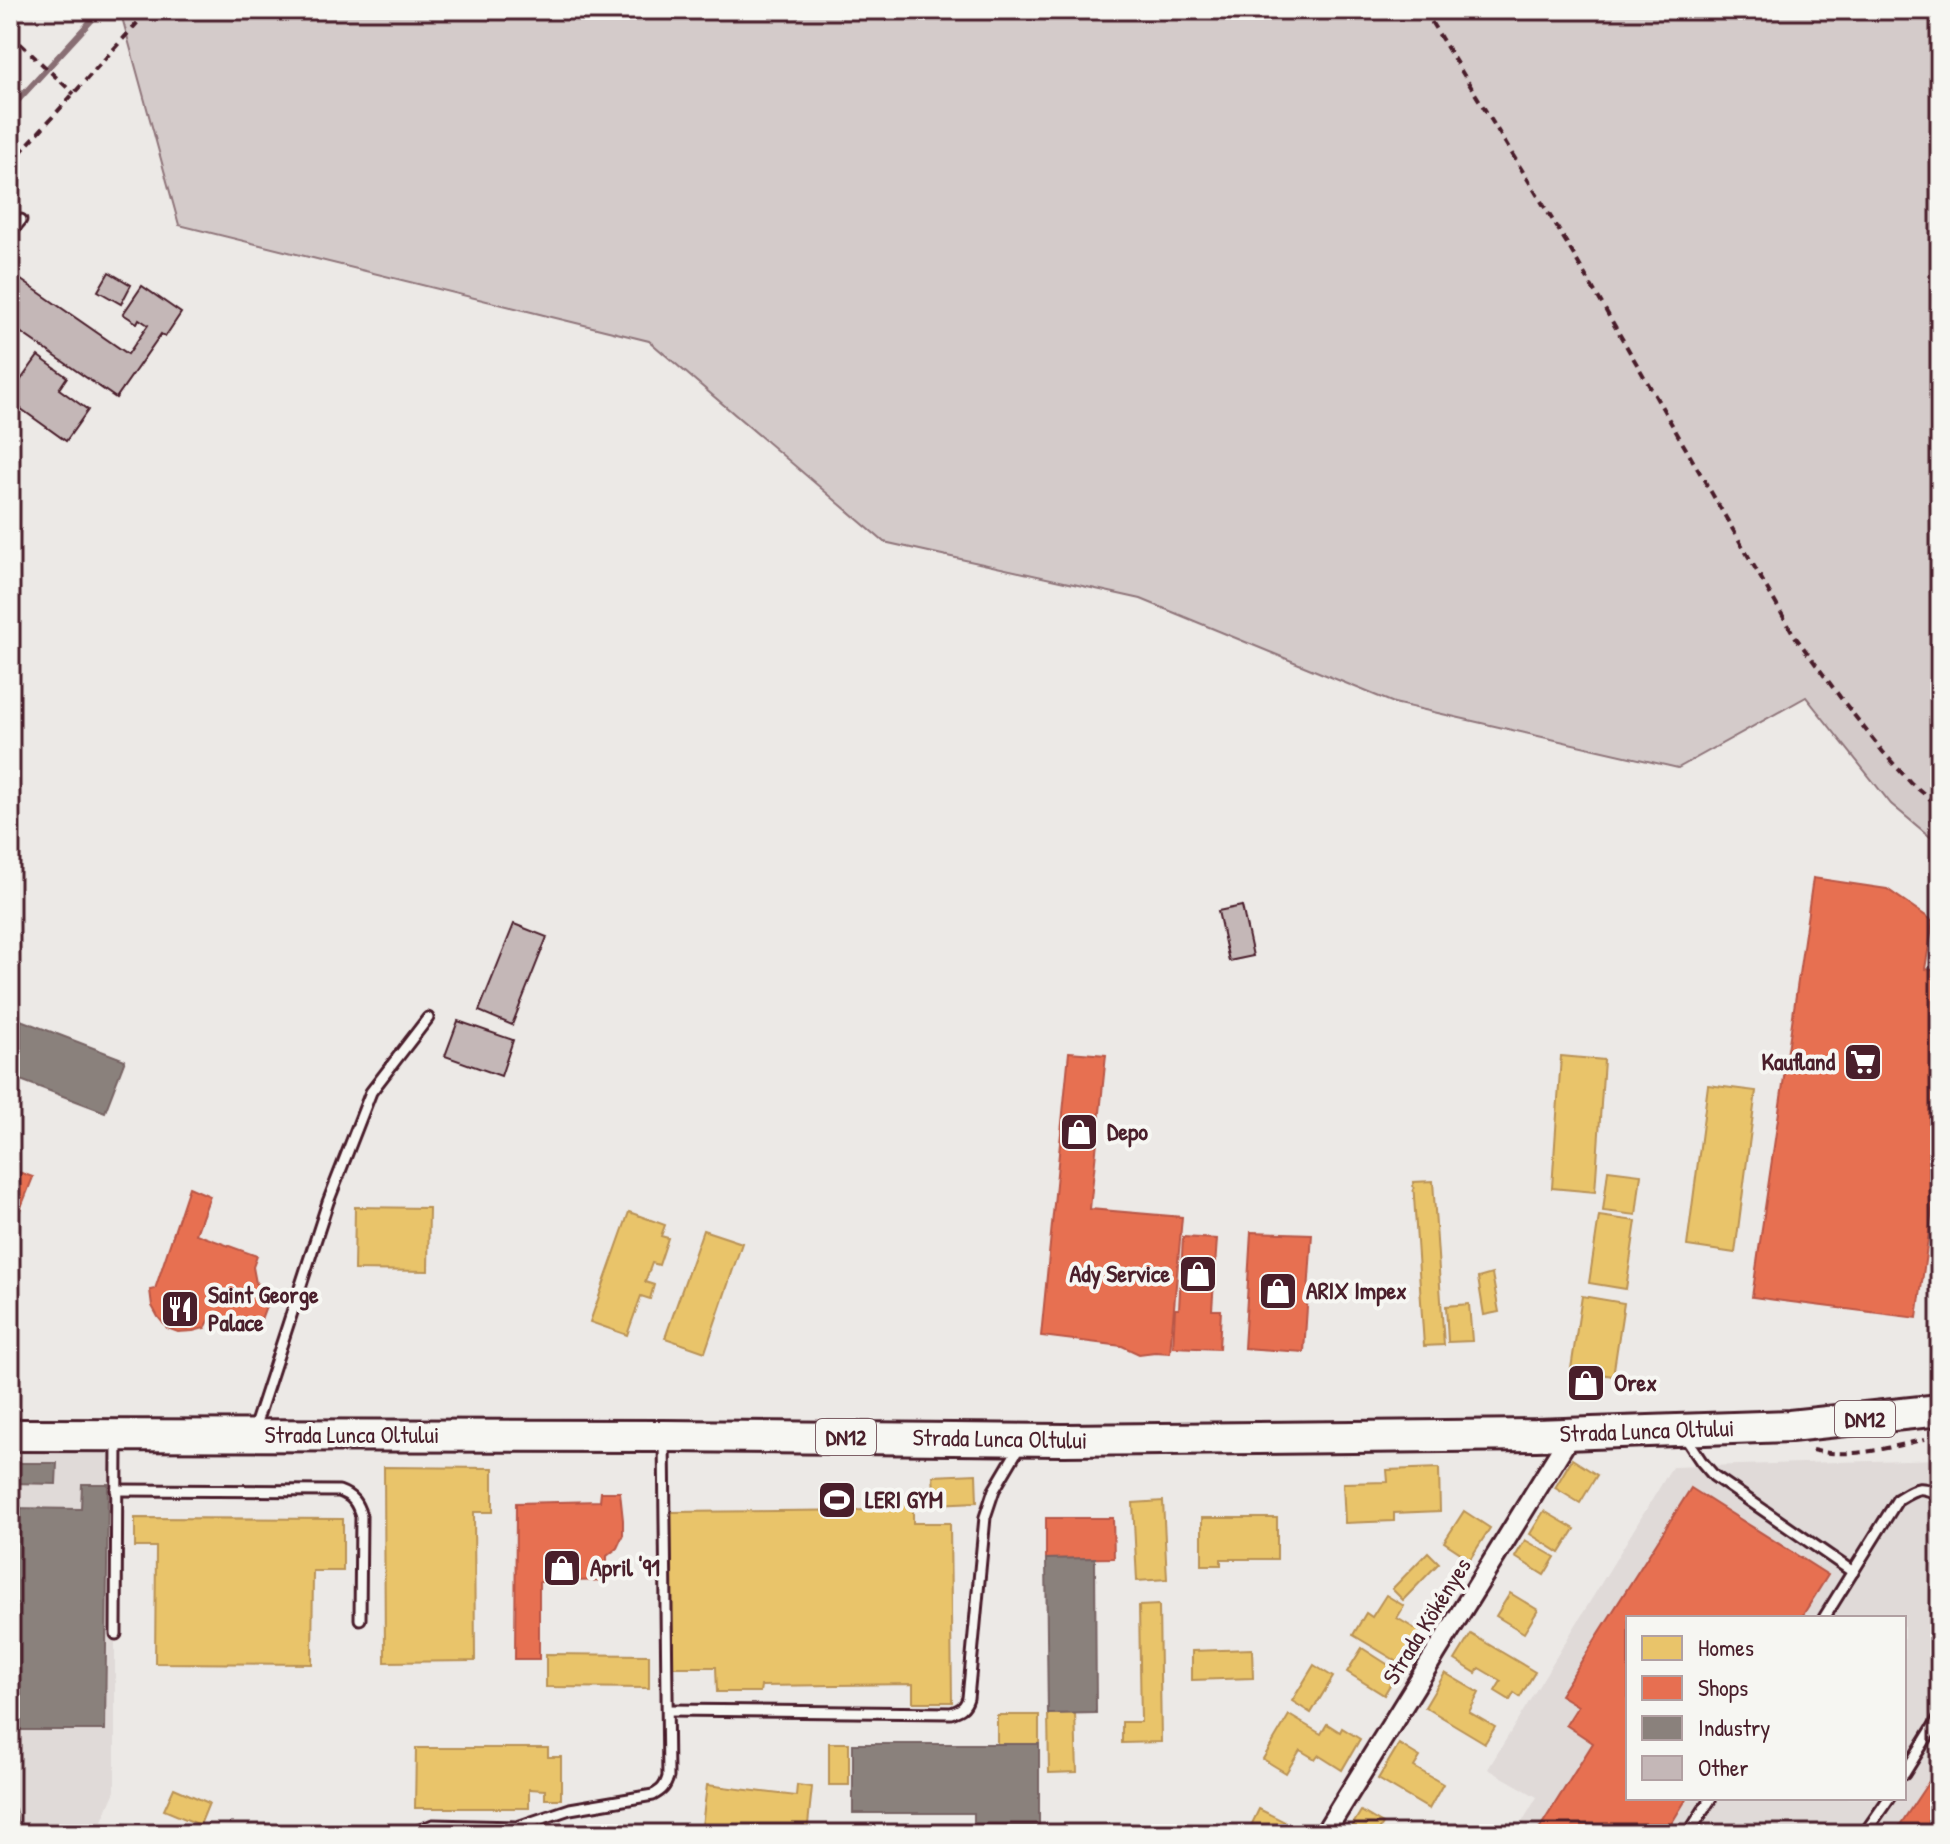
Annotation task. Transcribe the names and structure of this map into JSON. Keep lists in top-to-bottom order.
{
  "streets": {
    "main road": ["DN12", "Strada Lunca Oltului"],
    "street": ["Strada Kökényes"]
  },
  "crossings": [
    ["Strada Lunca Oltului", "Strada Kökényes"]
  ],
  "places": {
    "supermarket": ["Kaufland"],
    "shop": [
      "Depo",
      "Ady Service",
      "ARIX Impex",
      "Orex",
      "April '91"
    ],
    "restaurant": ["Saint George Palace"],
    "sports": ["LERI GYM"]
  },
  "legend": [
    "Homes",
    "Shops",
    "Industry",
    "Other"
  ]
}
